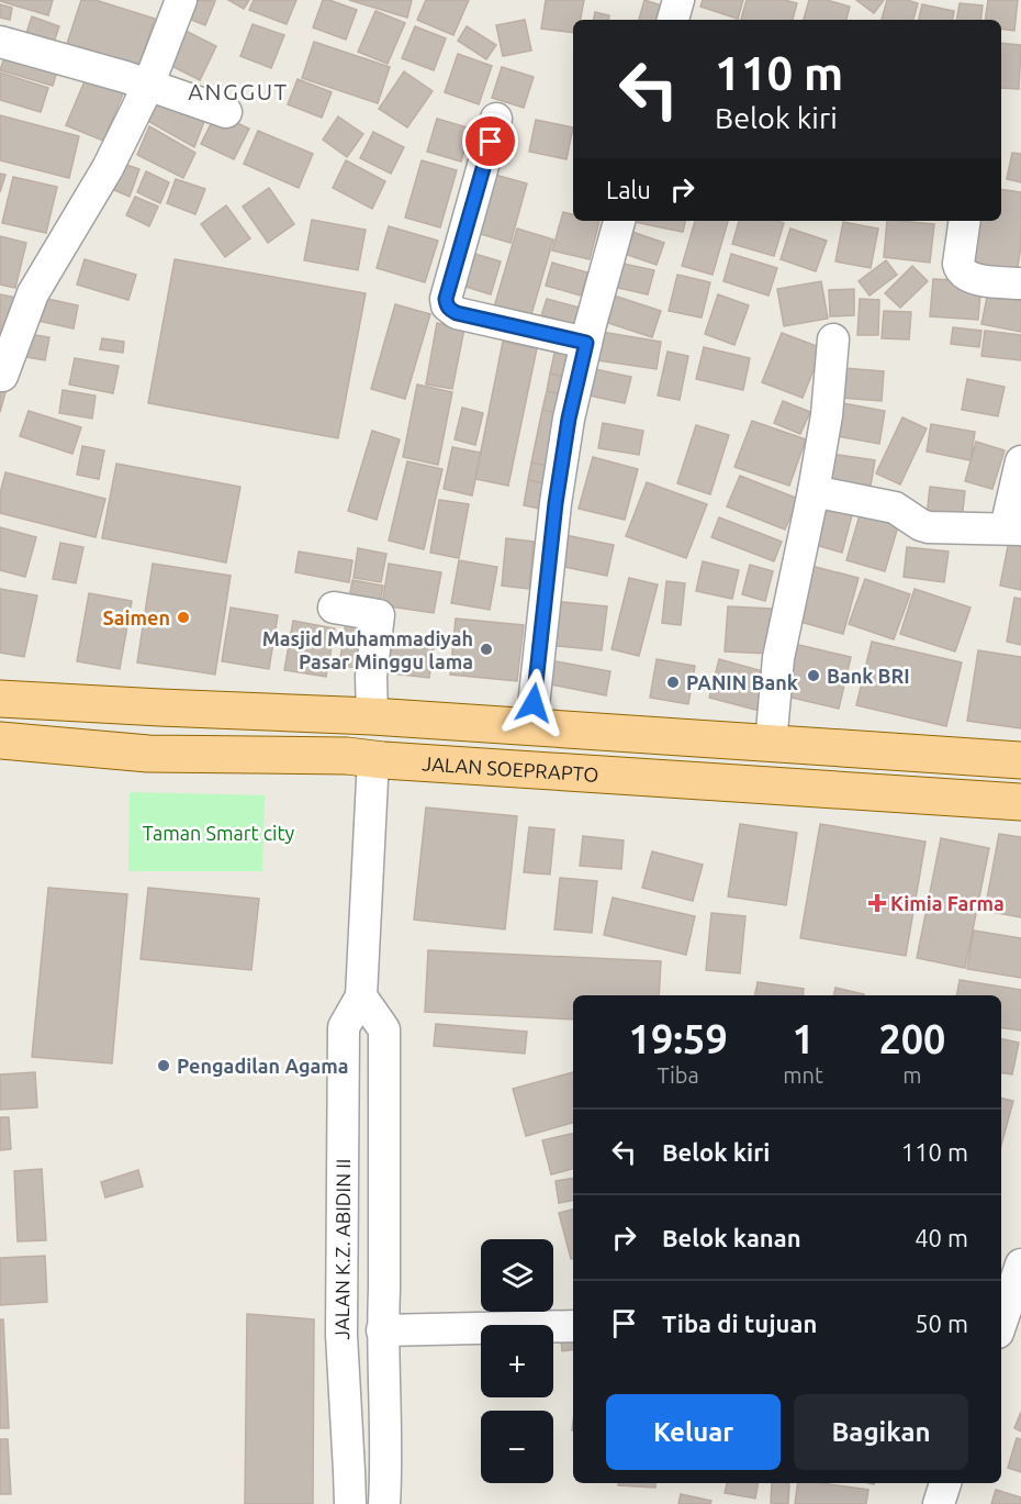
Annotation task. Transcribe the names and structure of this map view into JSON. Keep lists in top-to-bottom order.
{
  "streets": {
    "main road": ["JALAN SOEPRAPTO"],
    "street": ["JALAN K.Z. ABIDIN II"]
  },
  "districts": ["ANGGUT"],
  "parks": ["Taman Smart city"],
  "places": {
    "other": [
      "Saimen",
      "Masjid Muhammadiyah Pasar Minggu lama",
      "Bank BRI",
      "PANIN Bank",
      "Pengadilan Agama"
    ],
    "health": ["Kimia Farma"]
  },
  "page": {
    "turn": ["110 m", "Belok kiri"],
    "then": "Lalu",
    "eta": [
      "19:59",
      "Tiba",
      "1",
      "mnt",
      "200",
      "m"
    ],
    "list": [
      {
        "name": "Belok kiri",
        "value": "110 m"
      },
      {
        "name": "Belok kanan",
        "value": "40 m"
      },
      {
        "name": "Tiba di tujuan",
        "value": "50 m"
      }
    ],
    "map_buttons": ["+", "−"],
    "buttons": ["Keluar", "Bagikan"]
  }
}
